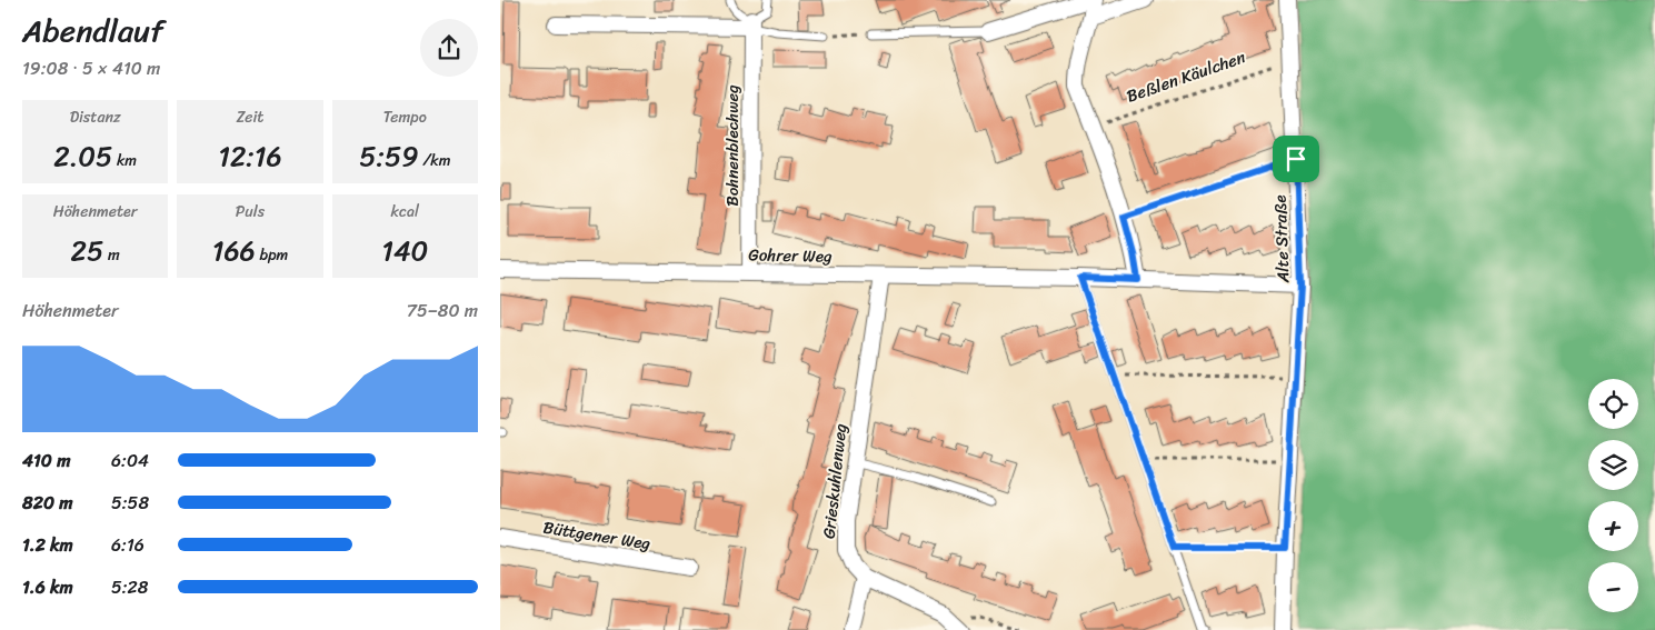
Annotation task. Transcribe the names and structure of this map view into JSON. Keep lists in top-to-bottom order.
{
  "streets": {
    "street": [
      "Bohnenblechweg",
      "Alte Straße",
      "Gohrer Weg",
      "Grieskuhlenweg",
      "Büttgener Weg"
    ],
    "path": ["Beßlen Käulchen"]
  },
  "crossings": [
    ["Beßlen Käulchen", "Alte Straße"],
    ["Bohnenblechweg", "Gohrer Weg"],
    ["Alte Straße", "Gohrer Weg"],
    ["Gohrer Weg", "Grieskuhlenweg"]
  ],
  "page": {
    "heading": ["Abendlauf", "19:08 · 5 × 410 m"],
    "stats": [
      ["Distanz", "2.05 km"],
      ["Zeit", "12:16"],
      ["Tempo", "5:59 /km"],
      ["Höhenmeter", "25 m"],
      ["Puls", "166 bpm"],
      ["kcal", "140"]
    ],
    "chart": ["Höhenmeter", "75–80 m"],
    "map_buttons": ["+", "−"],
    "list": [
      {
        "name": "410 m",
        "note": "6:04"
      },
      {
        "name": "820 m",
        "note": "5:58"
      },
      {
        "name": "1.2 km",
        "note": "6:16"
      },
      {
        "name": "1.6 km",
        "note": "5:28"
      }
    ]
  }
}
